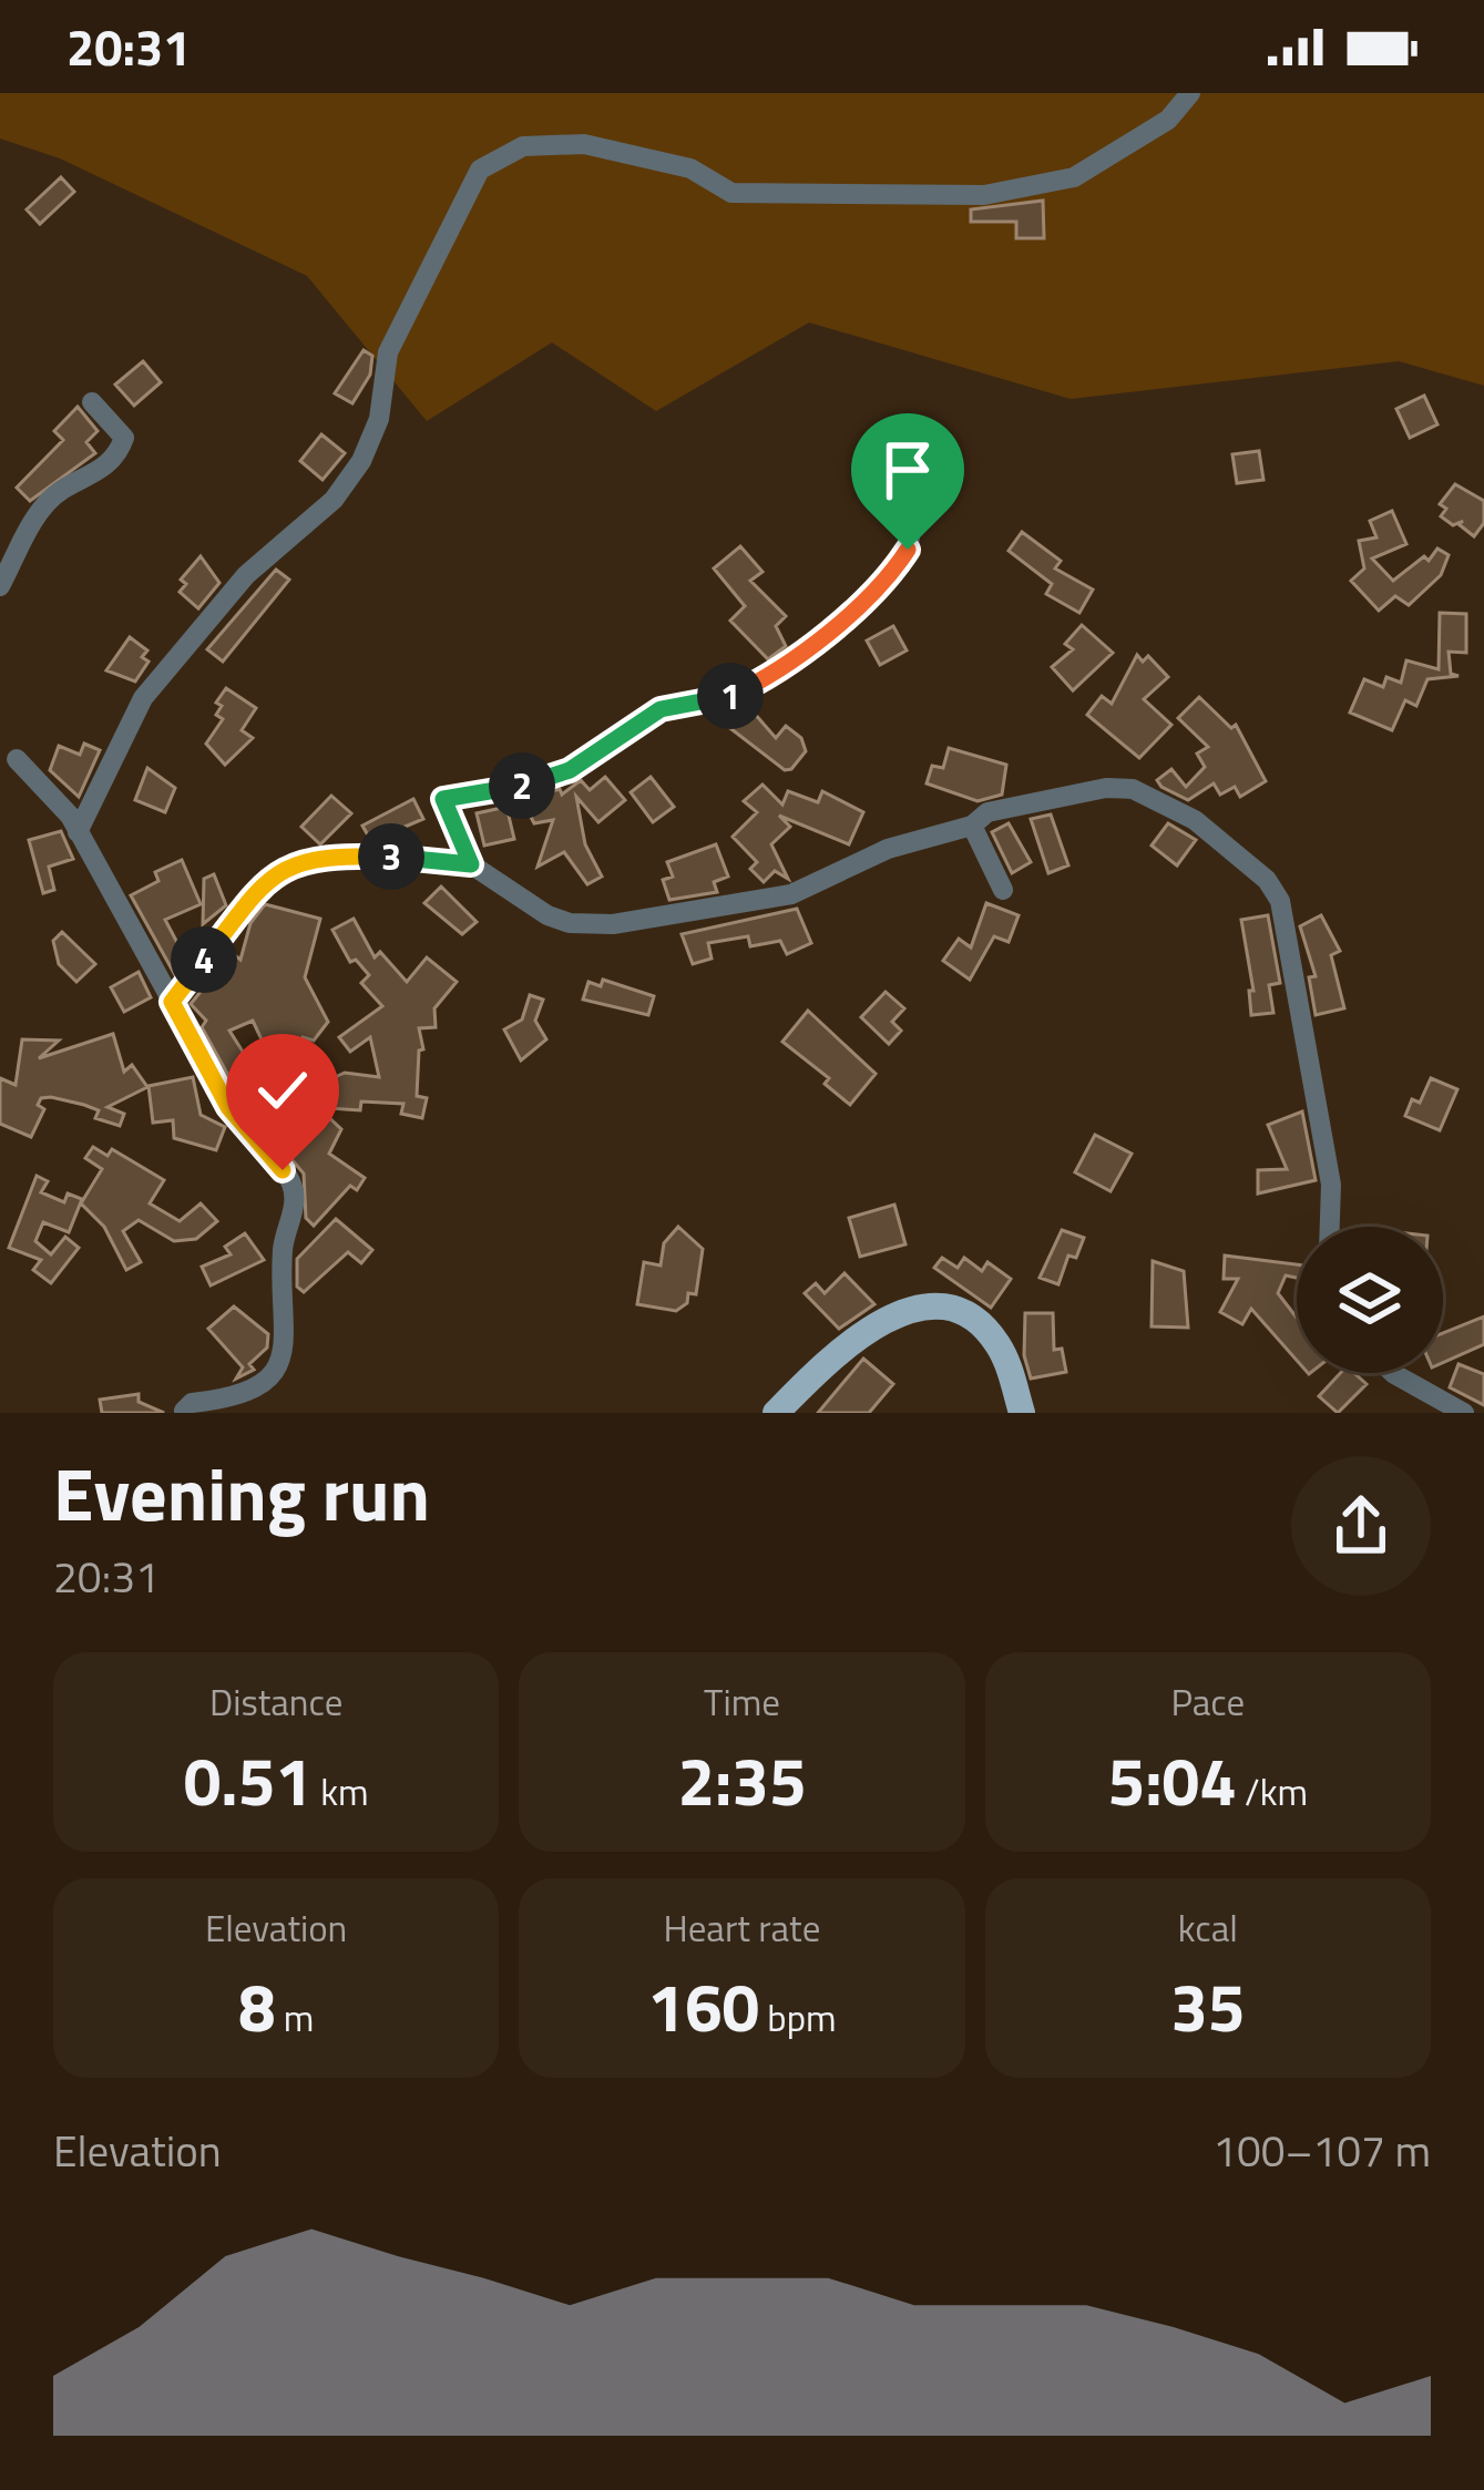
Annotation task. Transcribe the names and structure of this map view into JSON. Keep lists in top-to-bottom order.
{
  "page": {
    "status": "20:31",
    "pins": [
      "1",
      "2",
      "3",
      "4"
    ],
    "heading": ["Evening run", "20:31"],
    "stats": [
      ["Distance", "0.51 km"],
      ["Time", "2:35"],
      ["Pace", "5:04 /km"],
      ["Elevation", "8 m"],
      ["Heart rate", "160 bpm"],
      ["kcal", "35"]
    ],
    "chart": ["Elevation", "100–107 m"]
  }
}
